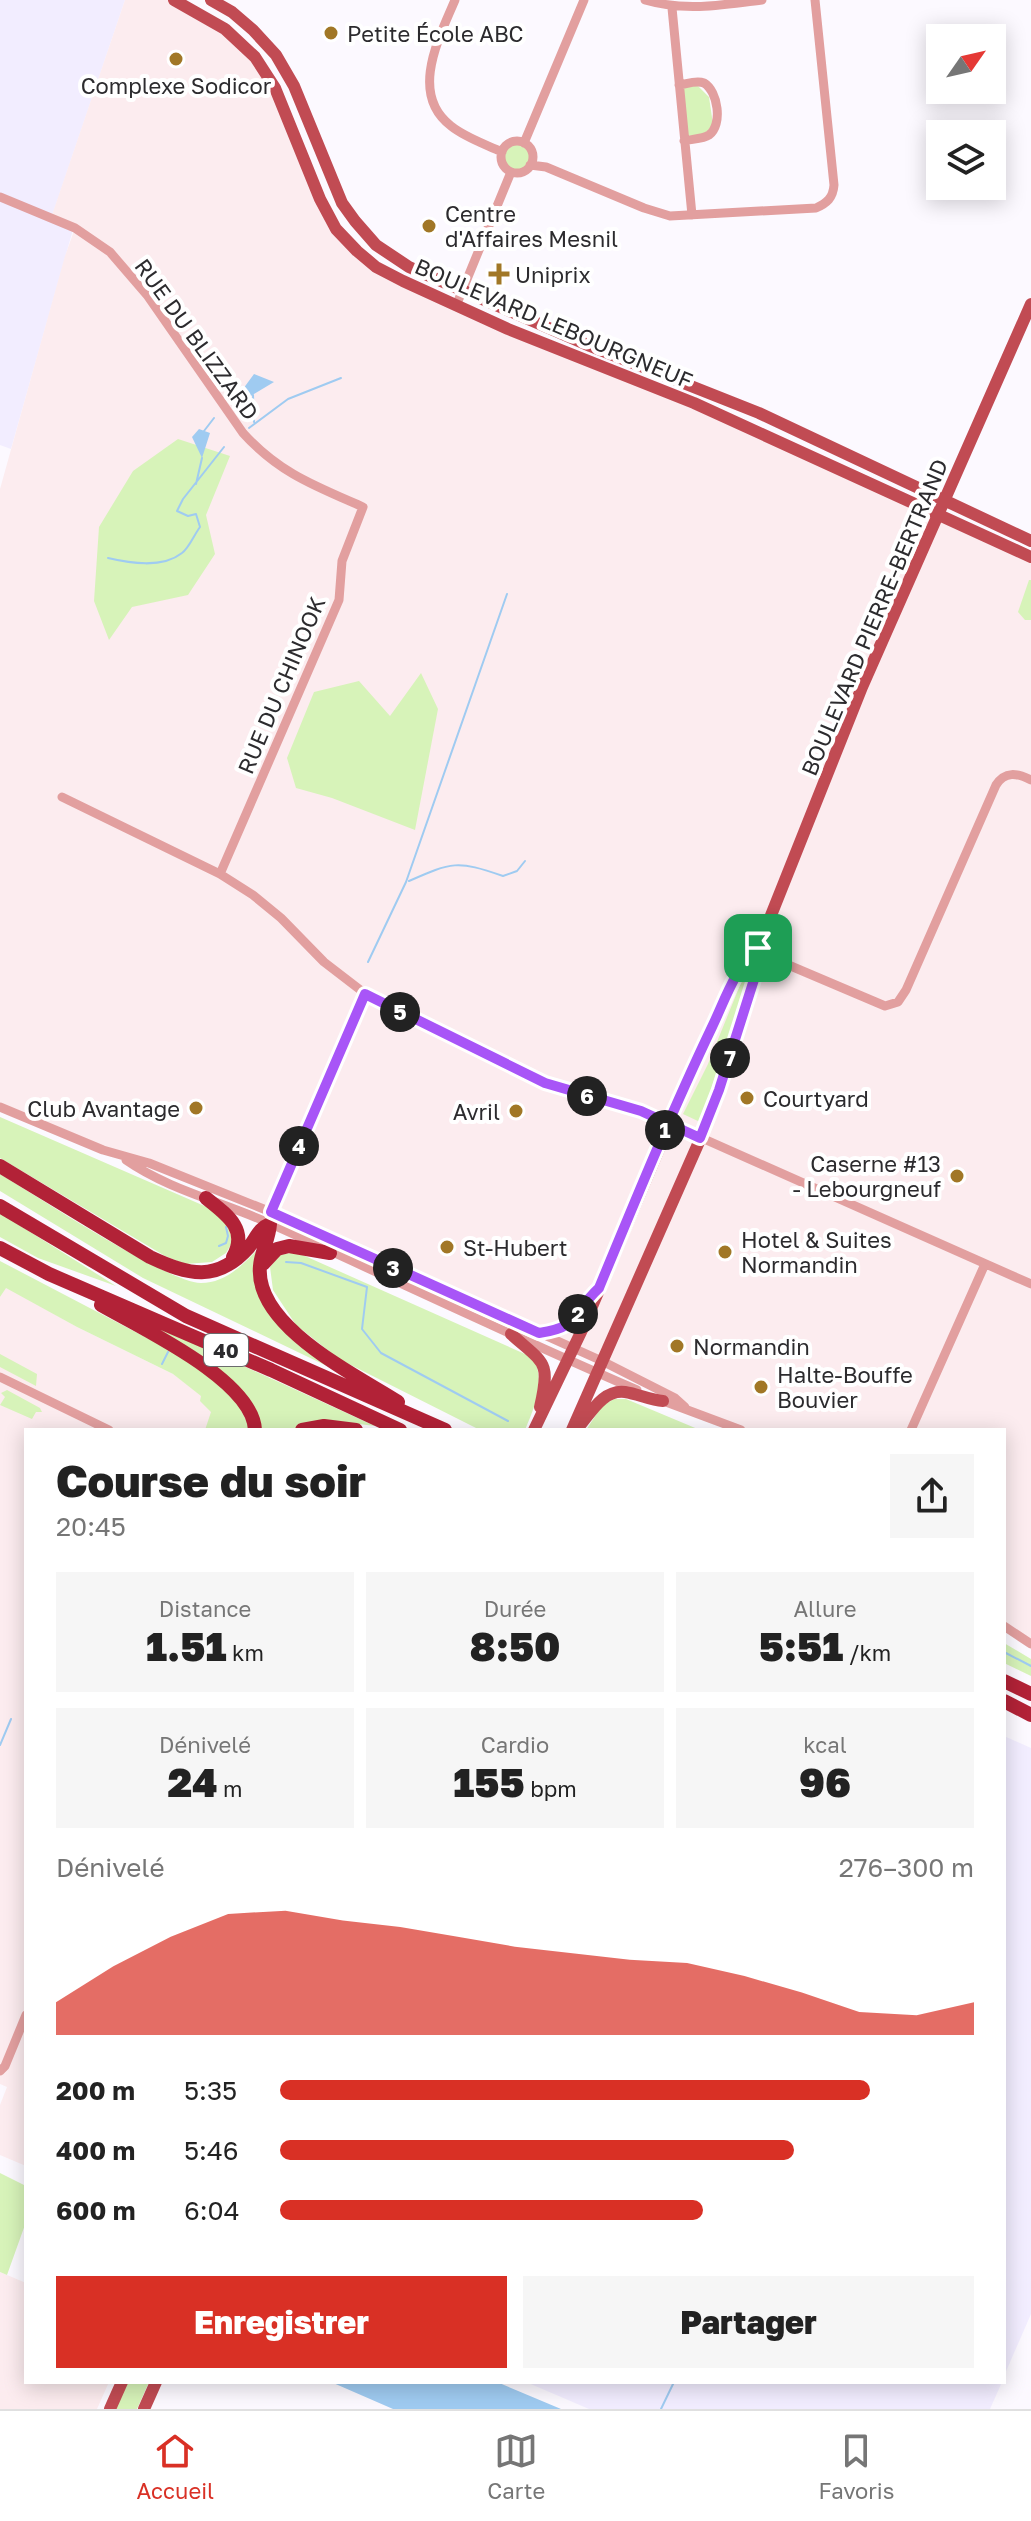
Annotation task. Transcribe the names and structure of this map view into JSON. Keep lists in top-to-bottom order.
{
  "streets": {
    "highway": ["40"],
    "main road": ["BOULEVARD LEBOURGNEUF", "BOULEVARD PIERRE-BERTRAND"],
    "street": ["RUE DU BLIZZARD", "RUE DU CHINOOK"]
  },
  "crossings": [
    ["BOULEVARD LEBOURGNEUF", "BOULEVARD PIERRE-BERTRAND"],
    ["RUE DU BLIZZARD", "RUE DU CHINOOK"]
  ],
  "places": {
    "other": [
      "Petite École ABC",
      "Complexe Sodicor",
      "Centre d'Affaires Mesnil",
      "Courtyard",
      "Club Avantage",
      "Avril",
      "Caserne #13 - Lebourgneuf",
      "St-Hubert",
      "Hotel & Suites Normandin",
      "Normandin",
      "Halte-Bouffe Bouvier"
    ],
    "health": ["Uniprix"]
  },
  "north": "top right",
  "page": {
    "pins": [
      "5",
      "7",
      "6",
      "1",
      "4",
      "3",
      "2"
    ],
    "heading": ["Course du soir", "20:45"],
    "stats": [
      ["Distance", "1.51 km"],
      ["Durée", "8:50"],
      ["Allure", "5:51 /km"],
      ["Dénivelé", "24 m"],
      ["Cardio", "155 bpm"],
      ["kcal", "96"]
    ],
    "chart": ["Dénivelé", "276–300 m"],
    "list": [
      {
        "name": "200 m",
        "note": "5:35"
      },
      {
        "name": "400 m",
        "note": "5:46"
      },
      {
        "name": "600 m",
        "note": "6:04"
      }
    ],
    "buttons": ["Enregistrer", "Partager"],
    "tabs": ["Accueil", "Carte", "Favoris"]
  }
}
